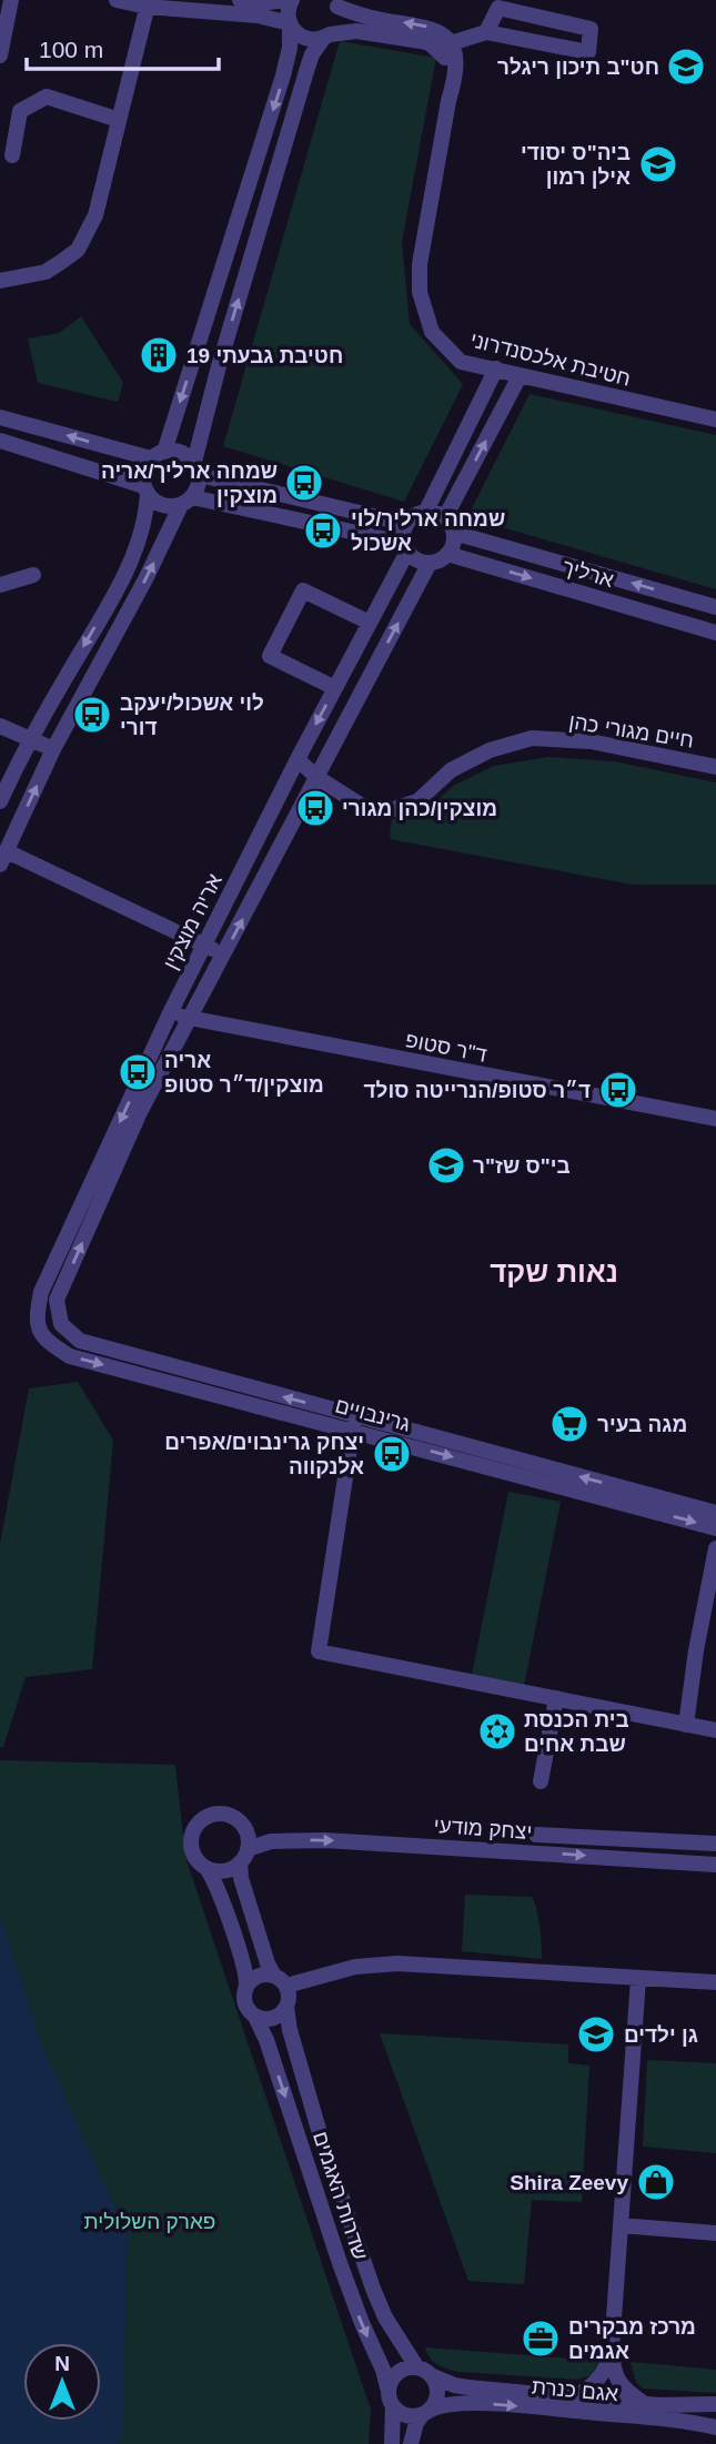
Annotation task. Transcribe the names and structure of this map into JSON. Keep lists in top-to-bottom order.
{
  "streets": {
    "street": [
      "חטיבת אלכסנדרוני",
      "ארליך",
      "חיים מגורי כהן",
      "אריה מוצקין",
      "ד\"ר סטופ",
      "גרינבויים",
      "יצחק מודעי",
      "שדרות האגמים",
      "אגם כנרת"
    ]
  },
  "crossings": [
    ["ארליך", "אריה מוצקין"],
    ["חיים מגורי כהן", "אריה מוצקין"],
    ["אריה מוצקין", "ד\"ר סטופ"],
    ["אריה מוצקין", "גרינבויים"],
    ["שדרות האגמים", "אגם כנרת"]
  ],
  "districts": ["נאות שקד"],
  "parks": ["פארק השלולית"],
  "places": {
    "school or university": [
      "חט\"ב תיכון ריגלר",
      "ביה\"ס יסודי אילן רמון",
      "בי\"ס שז\"ר",
      "גן ילדים"
    ],
    "building": ["חטיבת גבעתי 19"],
    "bus stop": [
      "שמחה ארליך/אריה מוצקין",
      "שמחה ארליך/לוי אשכול",
      "לוי אשכול/יעקב דורי",
      "מוצקין/כהן מגורי",
      "אריה מוצקין/ד״ר סטופ",
      "ד״ר סטופ/הנרייטה סולד",
      "יצחק גרינבוים/אפרים אלנקווה"
    ],
    "supermarket": ["מגה בעיר"],
    "synagogue": ["בית הכנסת שבת אחים"],
    "shop": ["Shira Zeevy"],
    "office": ["מרכז מבקרים אגמים"]
  },
  "scale_bar": "100 m",
  "north": "top"
}
